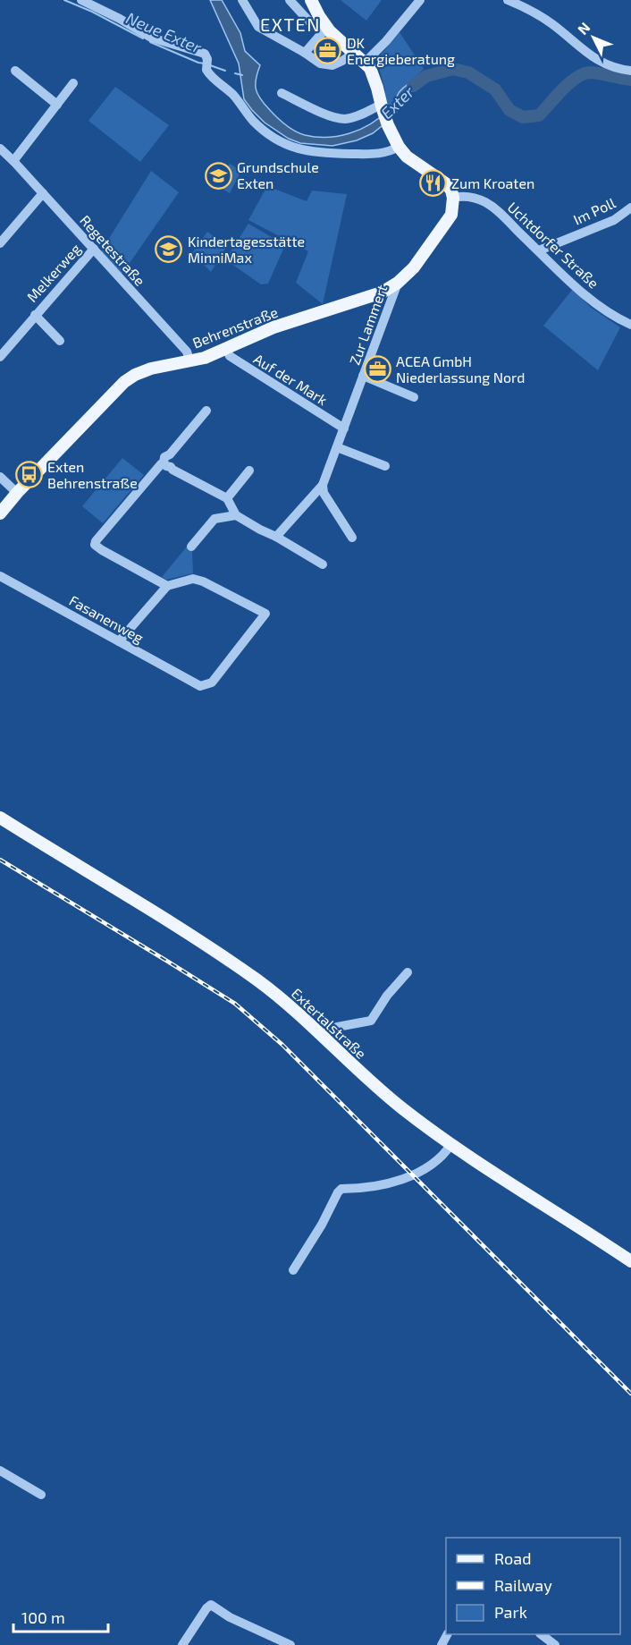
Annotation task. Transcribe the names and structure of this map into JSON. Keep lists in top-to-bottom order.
{
  "streets": {
    "main road": ["Behrenstraße", "Extertalstraße"],
    "street": [
      "Im Poll",
      "Uchtdorfer Straße",
      "Regetestraße",
      "Melkerweg",
      "Zur Lammert",
      "Auf der Mark",
      "Fasanenweg"
    ]
  },
  "crossings": [
    ["Im Poll", "Uchtdorfer Straße"],
    ["Uchtdorfer Straße", "Behrenstraße"],
    ["Regetestraße", "Melkerweg"],
    ["Regetestraße", "Behrenstraße"],
    ["Zur Lammert", "Behrenstraße"],
    ["Zur Lammert", "Auf der Mark"],
    ["Behrenstraße", "Auf der Mark"]
  ],
  "districts": ["EXTEN"],
  "water": ["Neue Exter", "Exter"],
  "places": {
    "office": ["DK Energieberatung", "ACEA GmbH Niederlassung Nord"],
    "school or university": ["Grundschule Exten", "Kindertagesstätte MinniMax"],
    "restaurant": ["Zum Kroaten"],
    "bus stop": ["Exten Behrenstraße"]
  },
  "legend": ["Road", "Railway", "Park"],
  "scale_bar": "100 m",
  "north": "top left"
}
